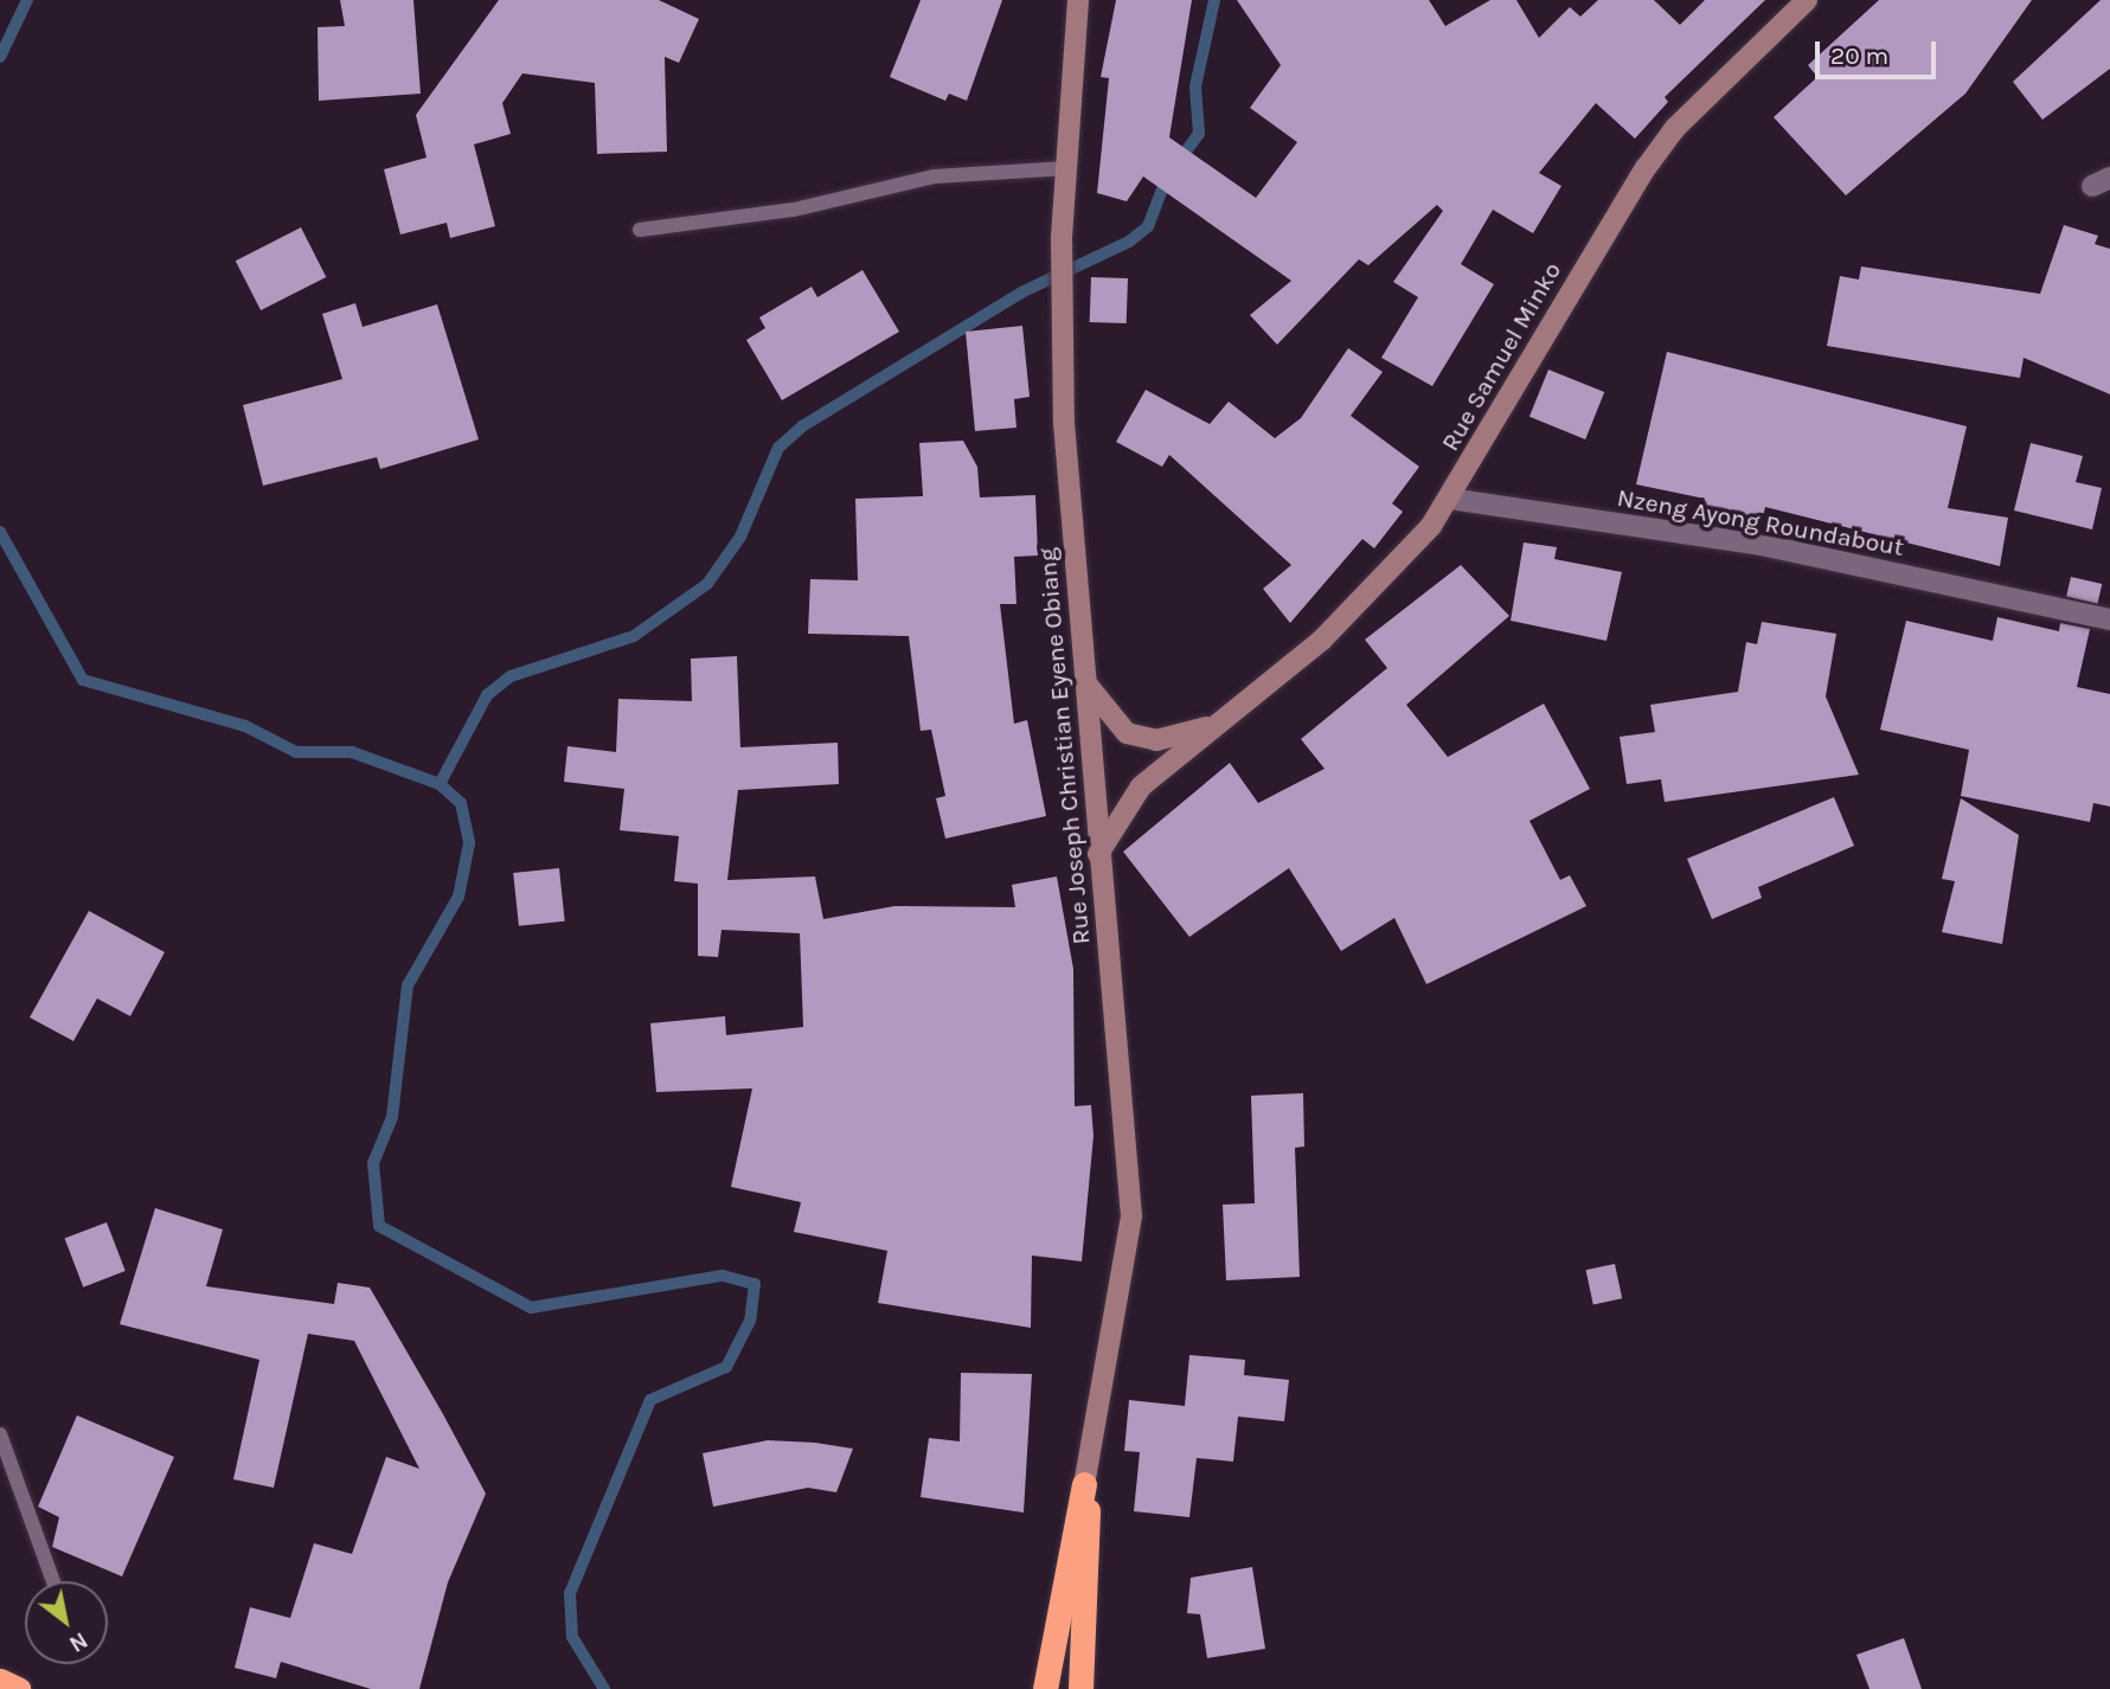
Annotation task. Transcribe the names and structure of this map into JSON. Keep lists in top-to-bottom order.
{
  "streets": {
    "street": ["Rue Samuel Minko", "Nzeng Ayong Roundabout", "Rue Joseph Christian Eyene Obiang"]
  },
  "crossings": [
    ["Rue Samuel Minko", "Nzeng Ayong Roundabout"],
    ["Rue Samuel Minko", "Rue Joseph Christian Eyene Obiang"]
  ],
  "scale_bar": "20 m",
  "north": "bottom right"
}
